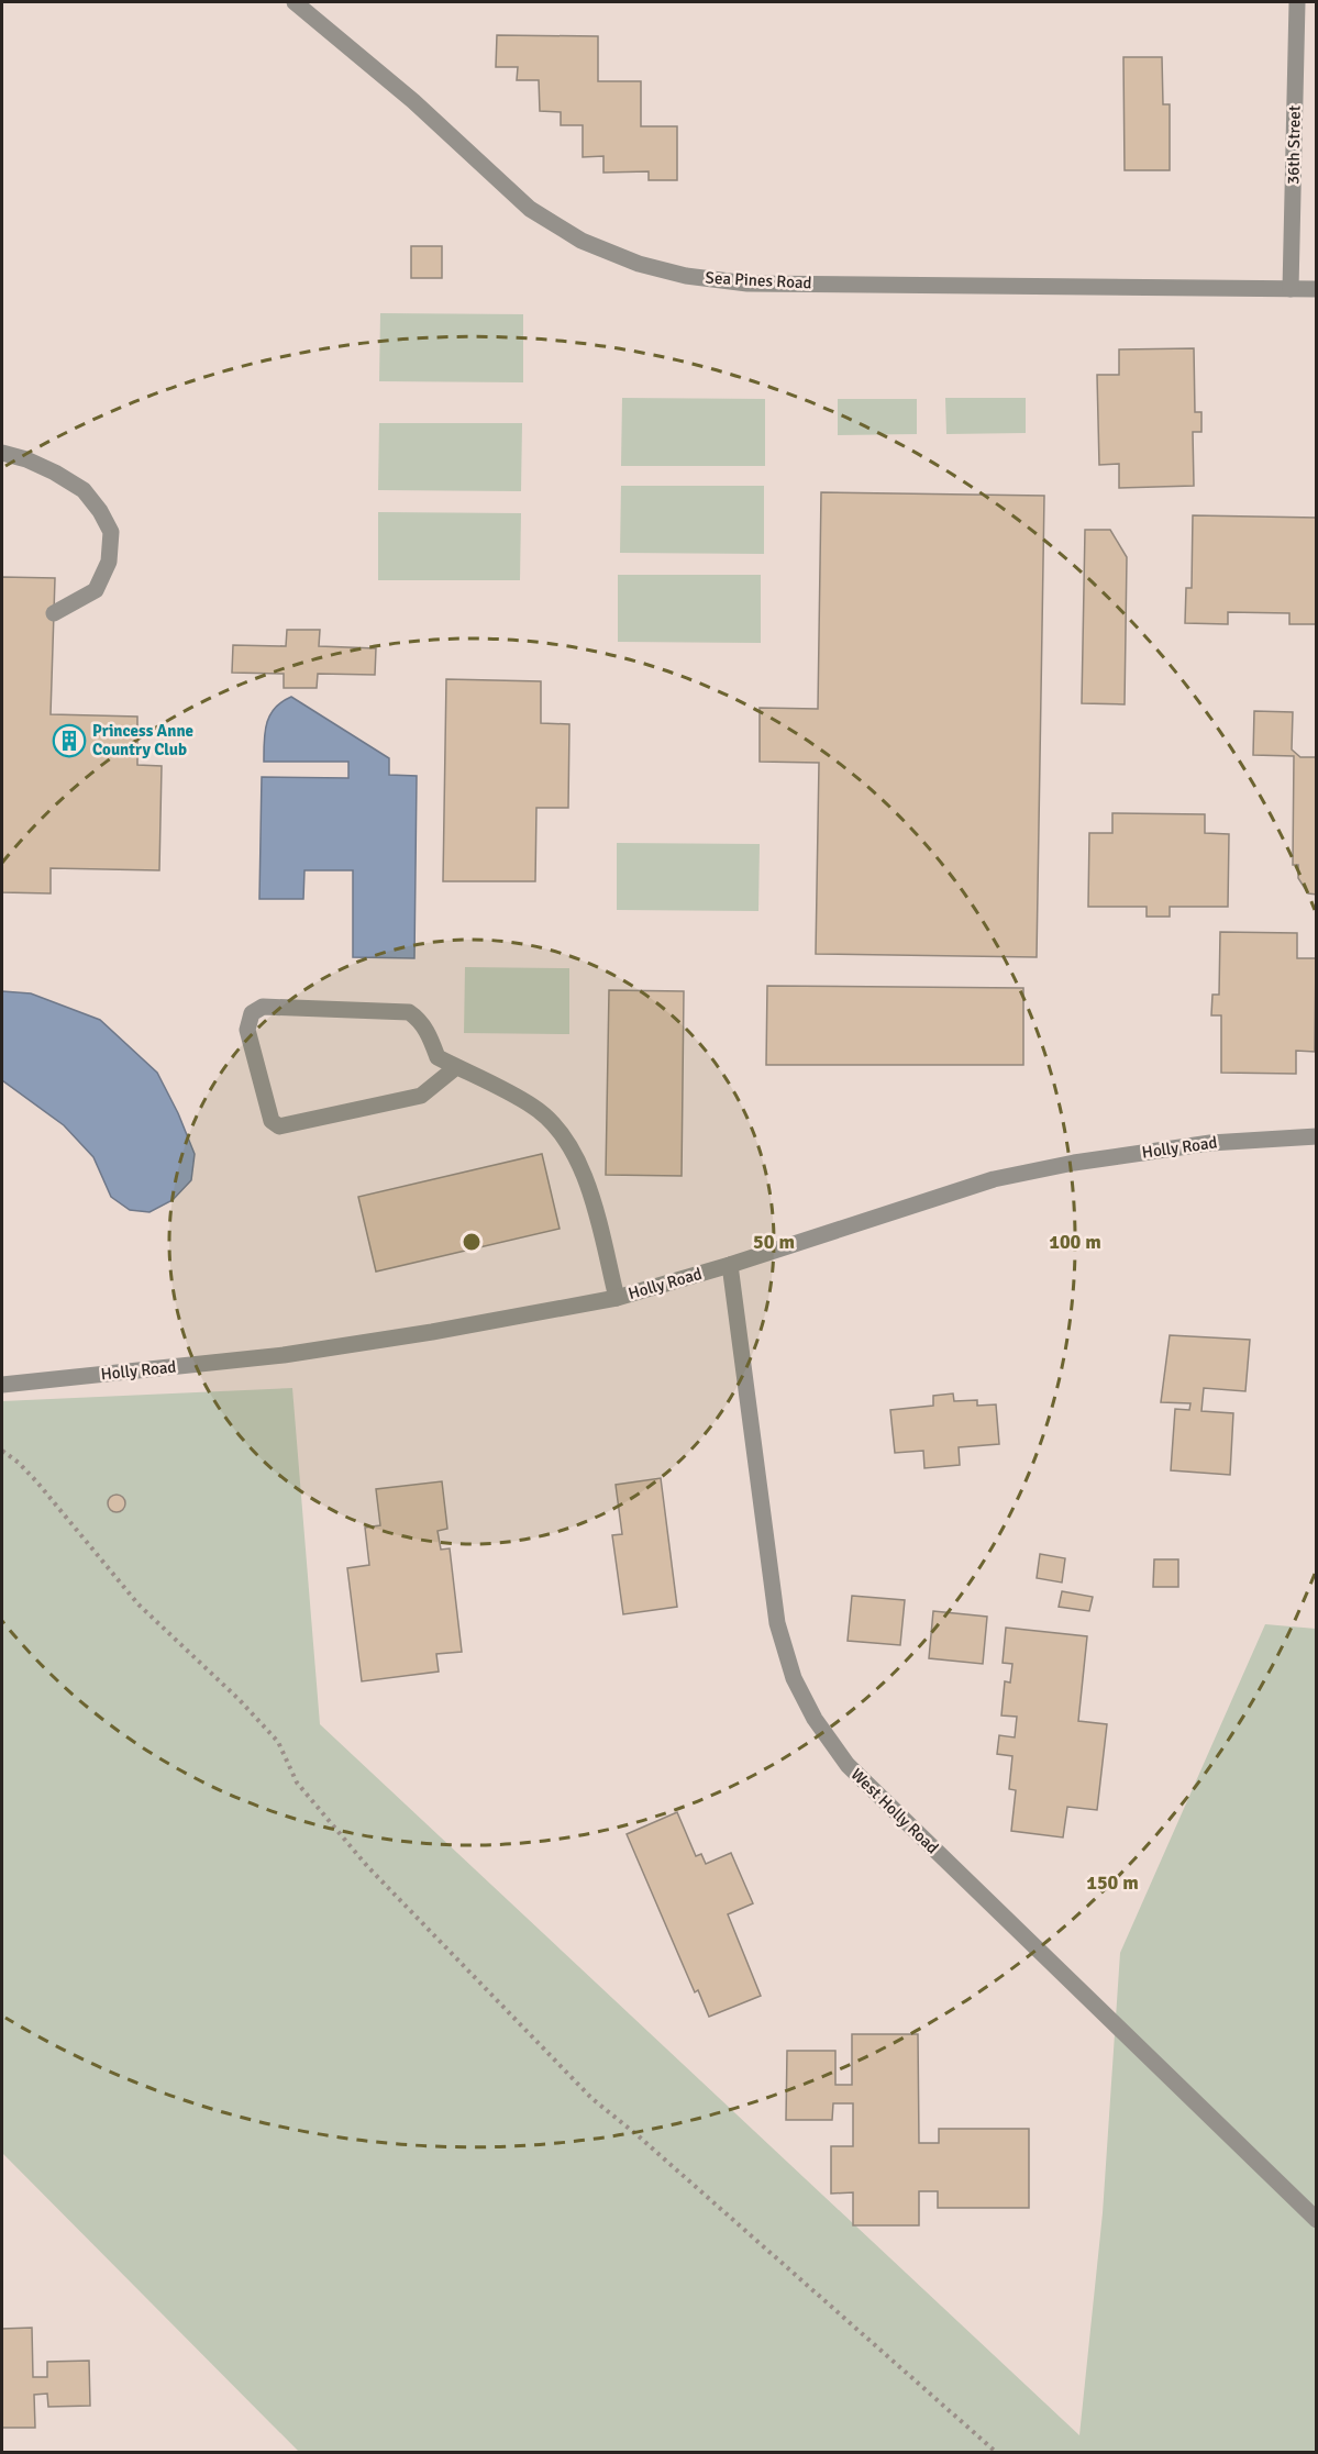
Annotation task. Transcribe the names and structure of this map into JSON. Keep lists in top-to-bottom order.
{
  "streets": {
    "street": [
      "36th Street",
      "Sea Pines Road",
      "Holly Road",
      "West Holly Road"
    ]
  },
  "crossings": [
    ["36th Street", "Sea Pines Road"],
    ["Holly Road", "West Holly Road"]
  ],
  "places": {
    "building": ["Princess Anne Country Club"]
  },
  "rings": ["50 m", "100 m", "150 m"]
}
